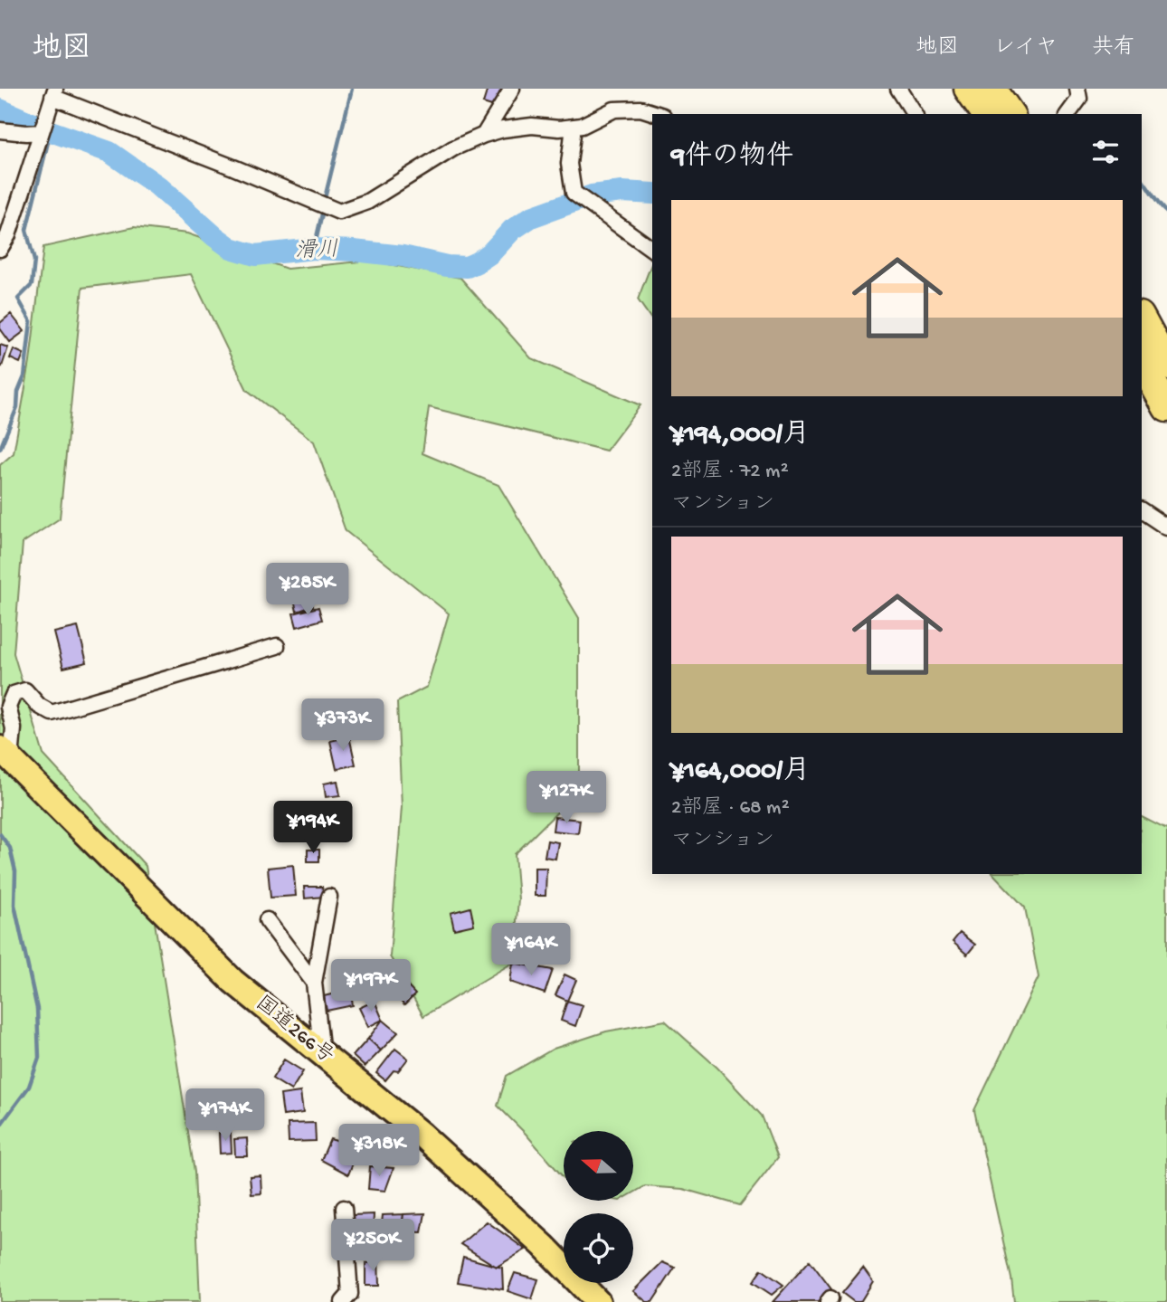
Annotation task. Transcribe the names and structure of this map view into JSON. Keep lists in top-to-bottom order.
{
  "streets": {
    "highway": ["国道266号"]
  },
  "water": ["滑川"],
  "north": "left",
  "page": {
    "header": "地図",
    "nav": ["地図", "レイヤ", "共有"],
    "heading": "9件の物件",
    "list": [
      {
        "name": "¥194,000/月",
        "note": "2部屋 · 72 m² · マンション"
      },
      {
        "name": "¥164,000/月",
        "note": "2部屋 · 68 m² · マンション"
      }
    ],
    "price": [
      "¥285K",
      "¥373K",
      "¥127K",
      "¥194K",
      "¥164K",
      "¥197K",
      "¥174K",
      "¥318K",
      "¥250K"
    ]
  }
}
